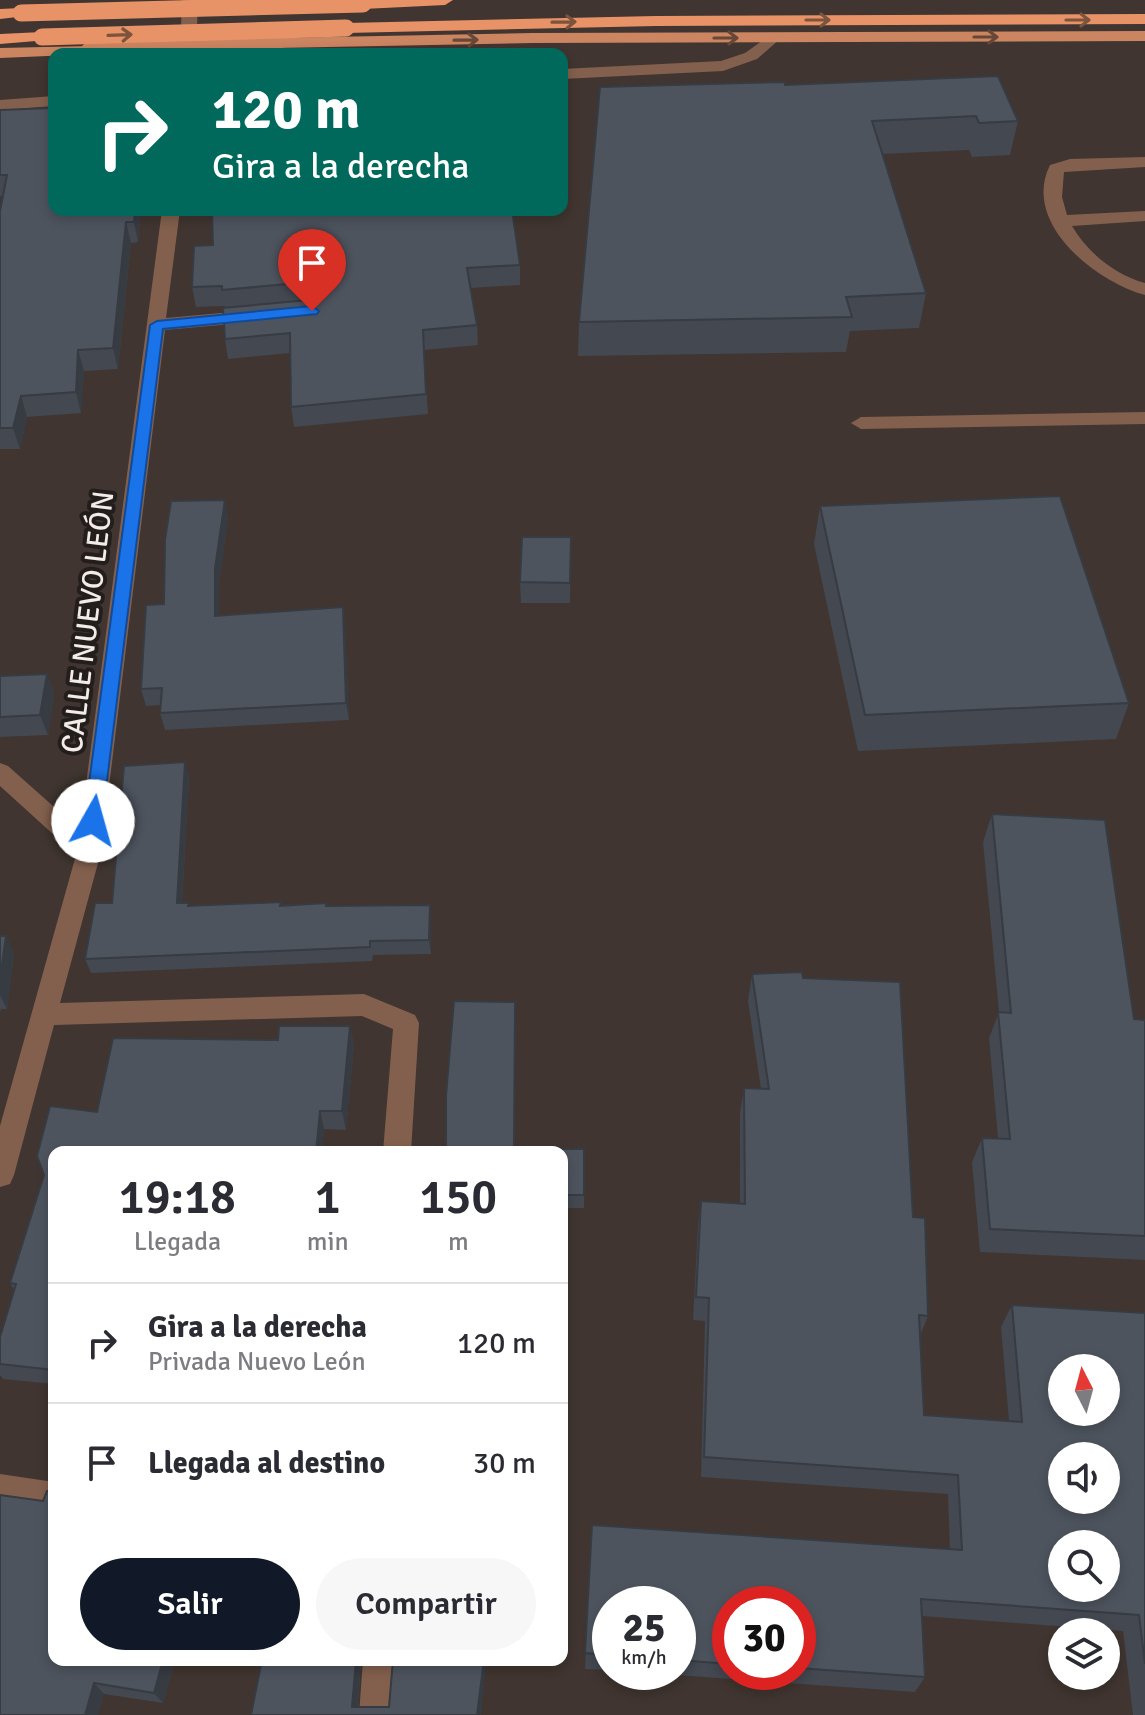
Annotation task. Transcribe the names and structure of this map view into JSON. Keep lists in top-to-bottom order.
{
  "streets": {
    "street": ["CALLE NUEVO LEÓN"]
  },
  "north": "top",
  "page": {
    "turn": ["120 m", "Gira a la derecha"],
    "eta": [
      "19:18",
      "Llegada",
      "1",
      "min",
      "150",
      "m"
    ],
    "list": [
      {
        "name": "Gira a la derecha",
        "note": "Privada Nuevo León",
        "value": "120 m"
      },
      {
        "name": "Llegada al destino",
        "value": "30 m"
      }
    ],
    "buttons": ["Salir", "Compartir"],
    "speed": "25 km/h",
    "limit": "30"
  }
}
